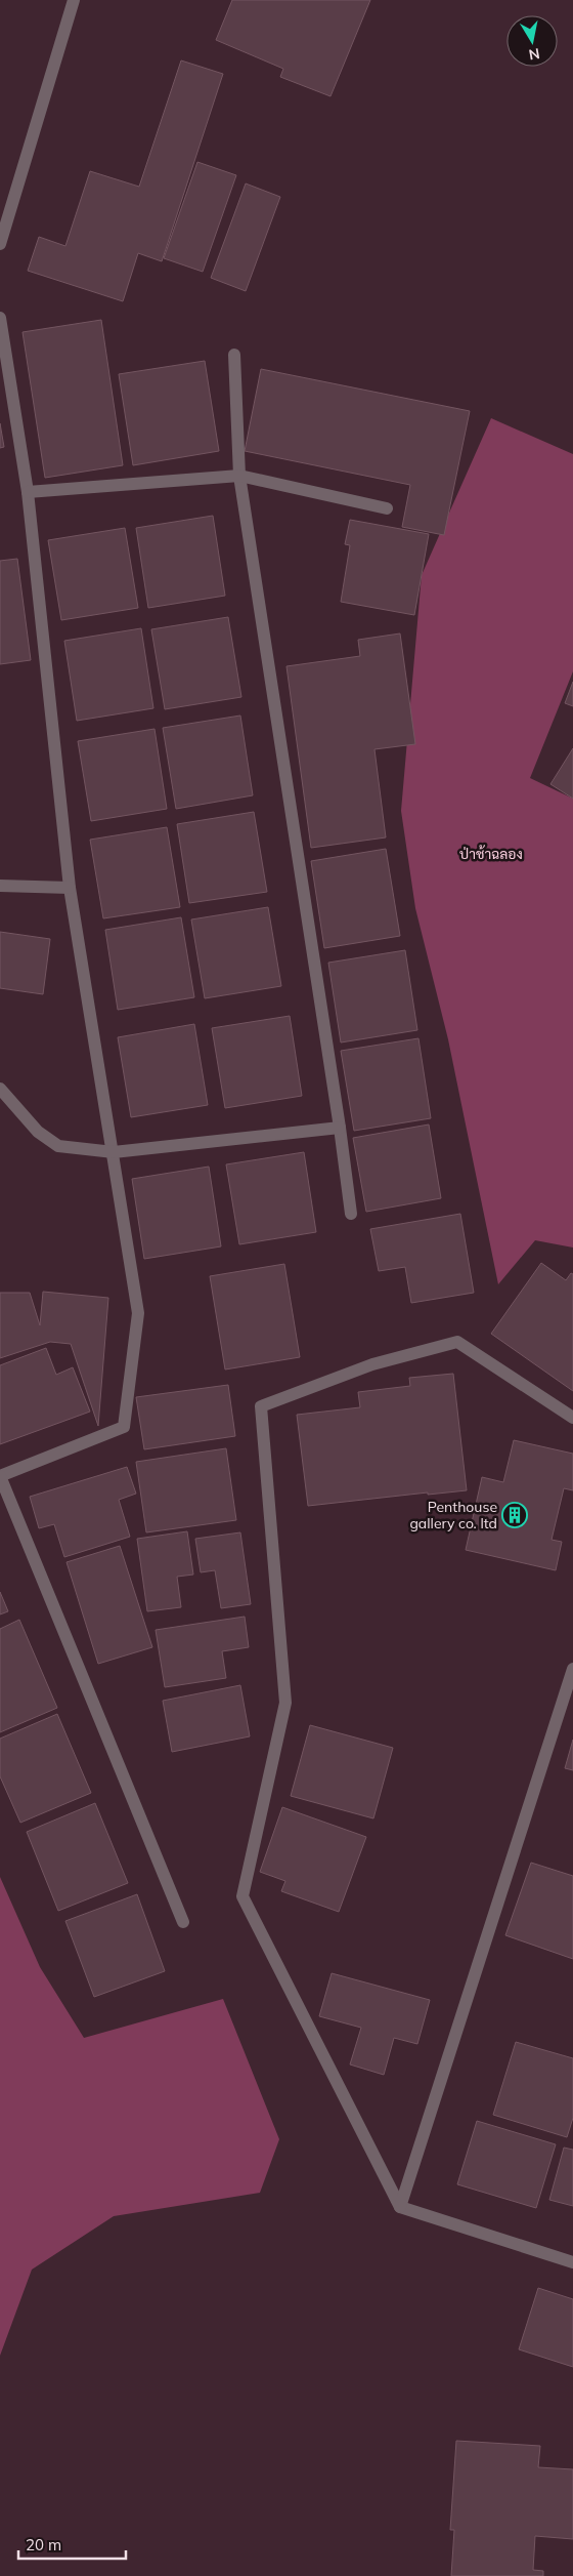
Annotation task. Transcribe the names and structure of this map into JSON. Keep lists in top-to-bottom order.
{
  "parks": ["ป่าช้าฉลอง"],
  "places": {
    "building": ["Penthouse gallery co. ltd"]
  },
  "scale_bar": "20 m",
  "north": "bottom"
}
